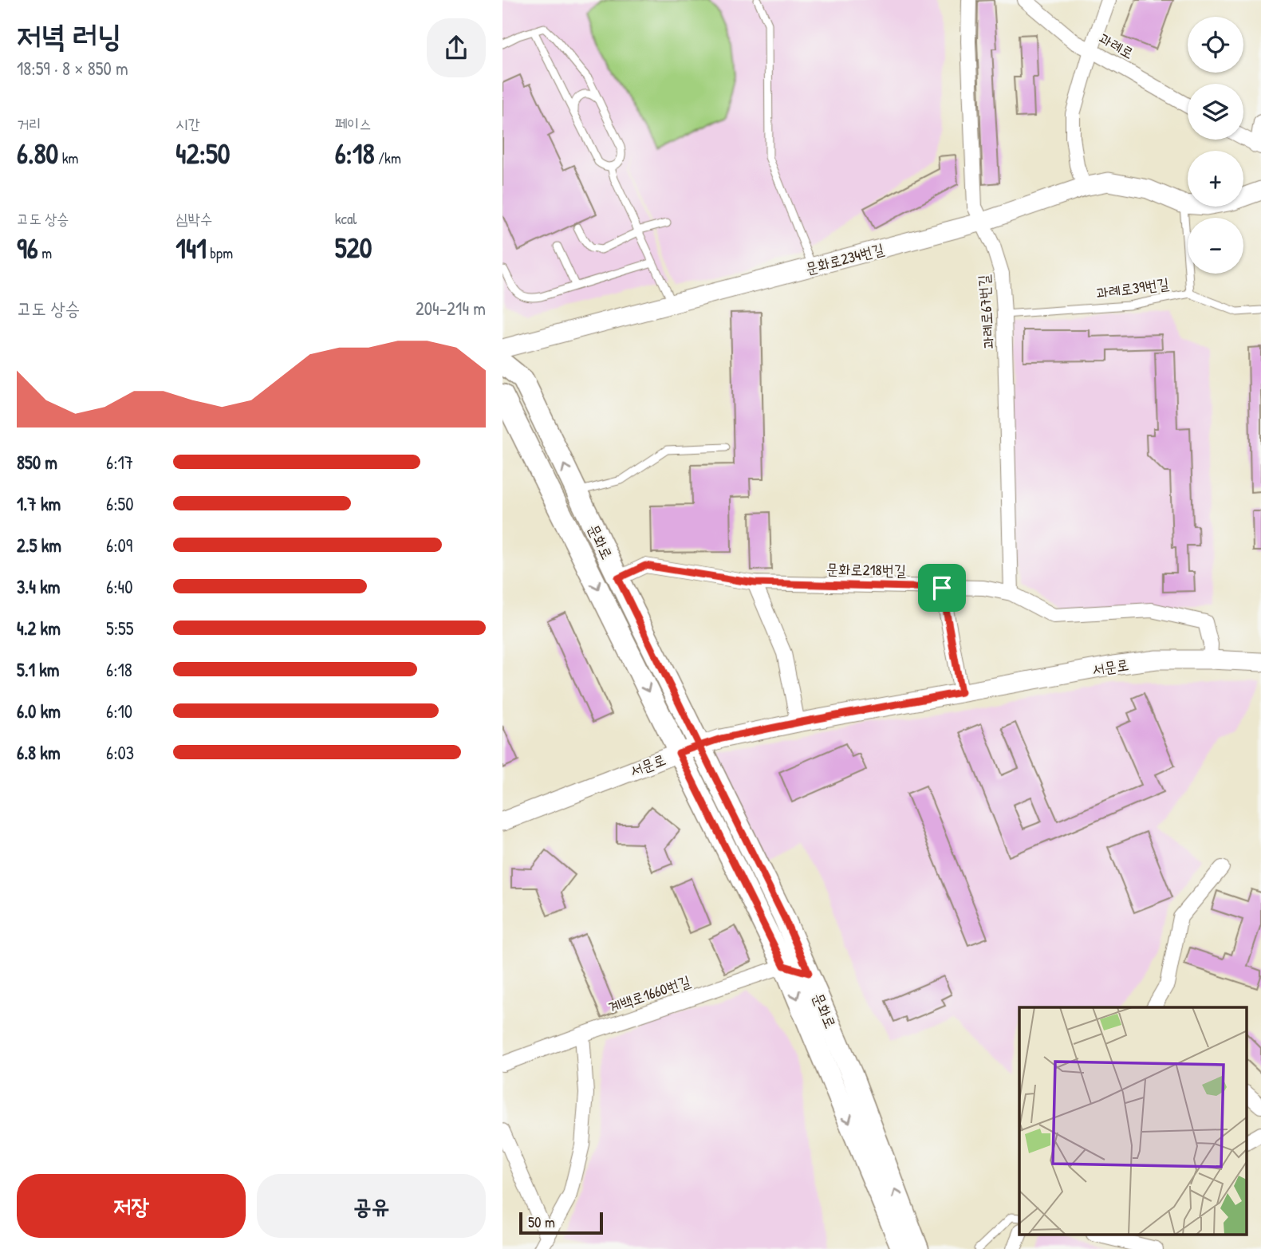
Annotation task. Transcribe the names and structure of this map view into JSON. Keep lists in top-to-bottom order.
{
  "streets": {
    "main road": ["문화로234번길", "문화로", "서문로"],
    "street": [
      "과례로",
      "과례로67번길",
      "문화로218번길",
      "계백로1660번길"
    ],
    "lane": ["과례로39번길"]
  },
  "crossings": [
    ["문화로234번길", "과례로67번길"],
    ["과례로39번길", "과례로67번길"],
    ["과례로67번길", "문화로218번길"],
    ["문화로", "문화로218번길"],
    ["문화로", "서문로"],
    ["문화로", "계백로1660번길"],
    ["문화로218번길", "서문로"]
  ],
  "scale_bar": "50 m",
  "page": {
    "heading": ["저녁 러닝", "18:59 · 8 × 850 m"],
    "map_buttons": ["+", "−"],
    "stats": [
      ["거리", "6.80 km"],
      ["시간", "42:50"],
      ["페이스", "6:18 /km"],
      ["고도 상승", "96 m"],
      ["심박수", "141 bpm"],
      ["kcal", "520"]
    ],
    "chart": ["고도 상승", "204–214 m"],
    "list": [
      {
        "name": "850 m",
        "note": "6:17"
      },
      {
        "name": "1.7 km",
        "note": "6:50"
      },
      {
        "name": "2.5 km",
        "note": "6:09"
      },
      {
        "name": "3.4 km",
        "note": "6:40"
      },
      {
        "name": "4.2 km",
        "note": "5:55"
      },
      {
        "name": "5.1 km",
        "note": "6:18"
      },
      {
        "name": "6.0 km",
        "note": "6:10"
      },
      {
        "name": "6.8 km",
        "note": "6:03"
      }
    ],
    "buttons": ["저장", "공유"],
    "scale": "50 m"
  }
}
